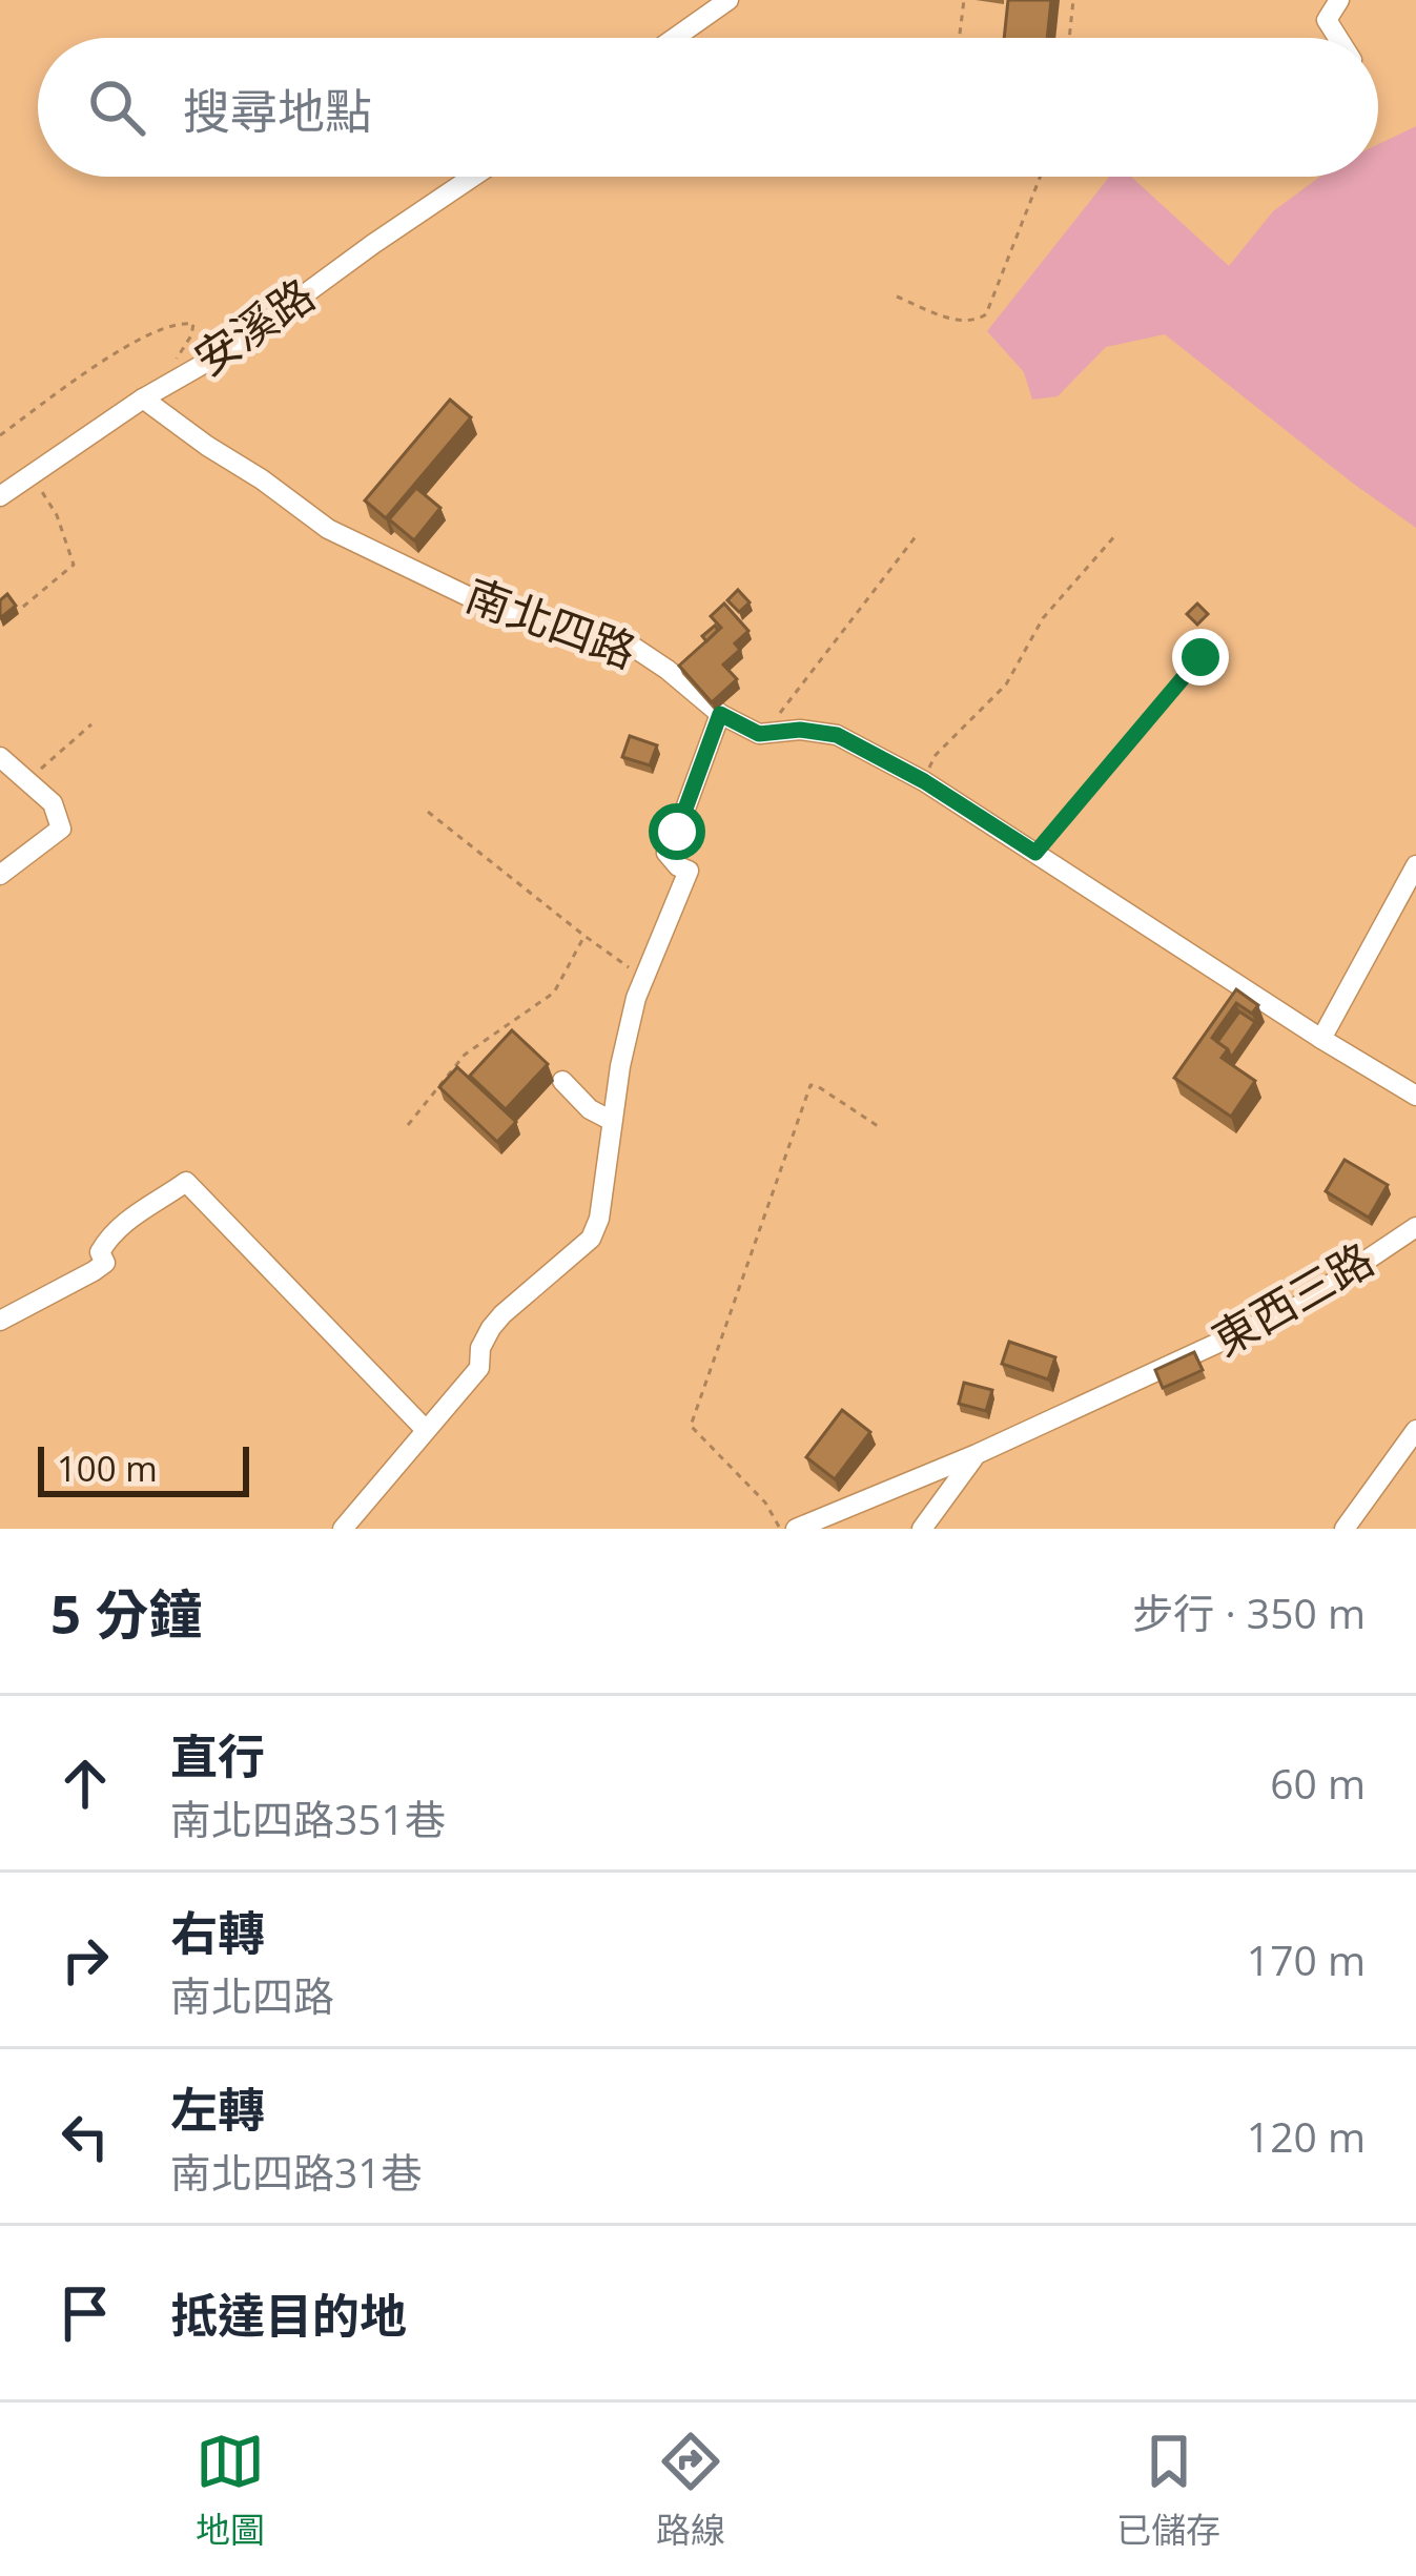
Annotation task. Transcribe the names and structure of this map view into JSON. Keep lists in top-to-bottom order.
{
  "streets": {
    "street": ["安溪路", "南北四路", "東西三路"]
  },
  "crossings": [
    ["安溪路", "南北四路"]
  ],
  "scale_bar": "100 m",
  "page": {
    "search": "搜尋地點",
    "scale": "100 m",
    "heading": ["5 分鐘", "步行 · 350 m"],
    "list": [
      ["直行", "南北四路351巷", "60 m"],
      ["右轉", "南北四路", "170 m"],
      ["左轉", "南北四路31巷", "120 m"],
      "抵達目的地"
    ],
    "nav": ["地圖", "路線", "已儲存"]
  }
}
